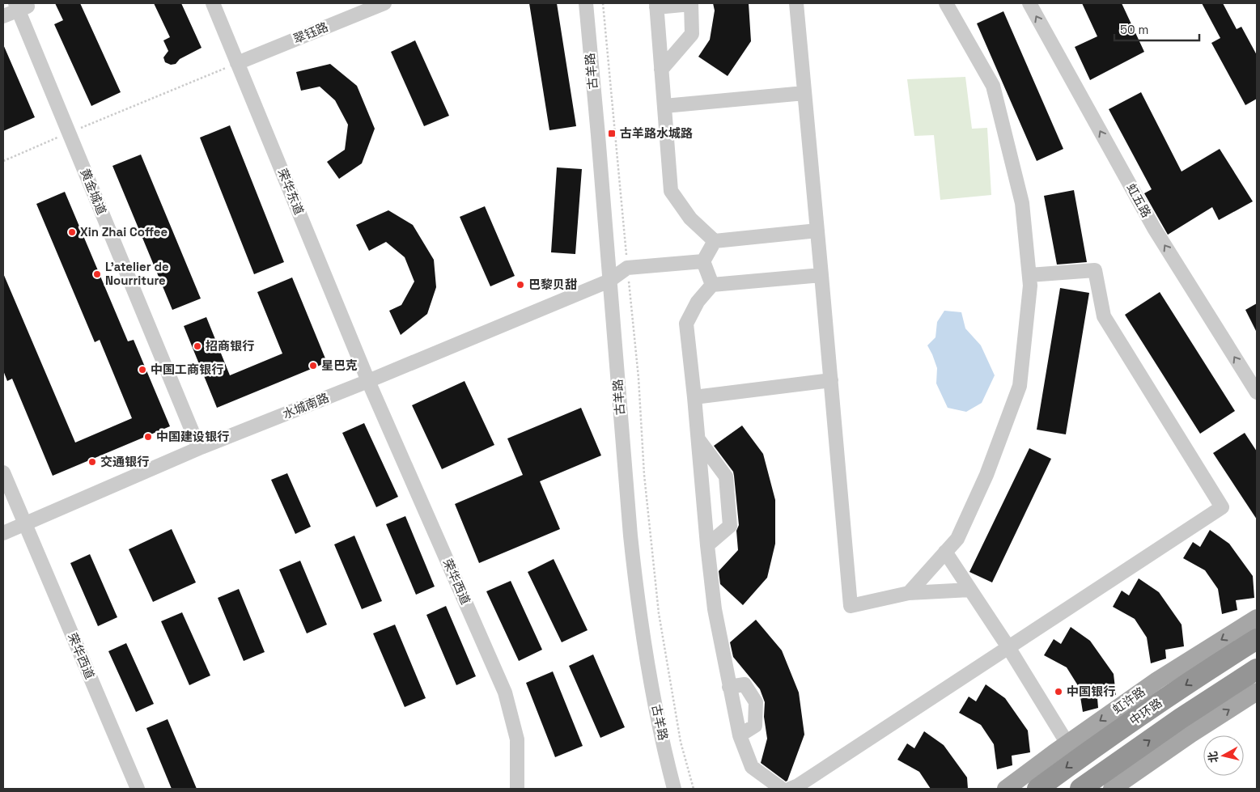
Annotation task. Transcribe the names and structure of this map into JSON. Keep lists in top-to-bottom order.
{
  "streets": {
    "highway": ["中环路"],
    "main road": ["虹许路"],
    "street": [
      "翠钰路",
      "古羊路",
      "黄金城道",
      "荣华东道",
      "虹五路",
      "水城南路",
      "荣华西道"
    ]
  },
  "crossings": [
    ["翠钰路", "荣华东道"],
    ["古羊路", "水城南路"],
    ["黄金城道", "水城南路"],
    ["荣华东道", "水城南路"],
    ["荣华东道", "荣华西道"],
    ["水城南路", "荣华西道"]
  ],
  "places": {
    "transit": ["古羊路水城路"],
    "other": [
      "Xin Zhai Coffee",
      "L'atelier de Nourriture",
      "巴黎贝甜",
      "招商银行",
      "星巴克",
      "中国工商银行",
      "中国建设银行",
      "交通银行",
      "中国银行"
    ]
  },
  "scale_bar": "50 m",
  "north": "left"
}
